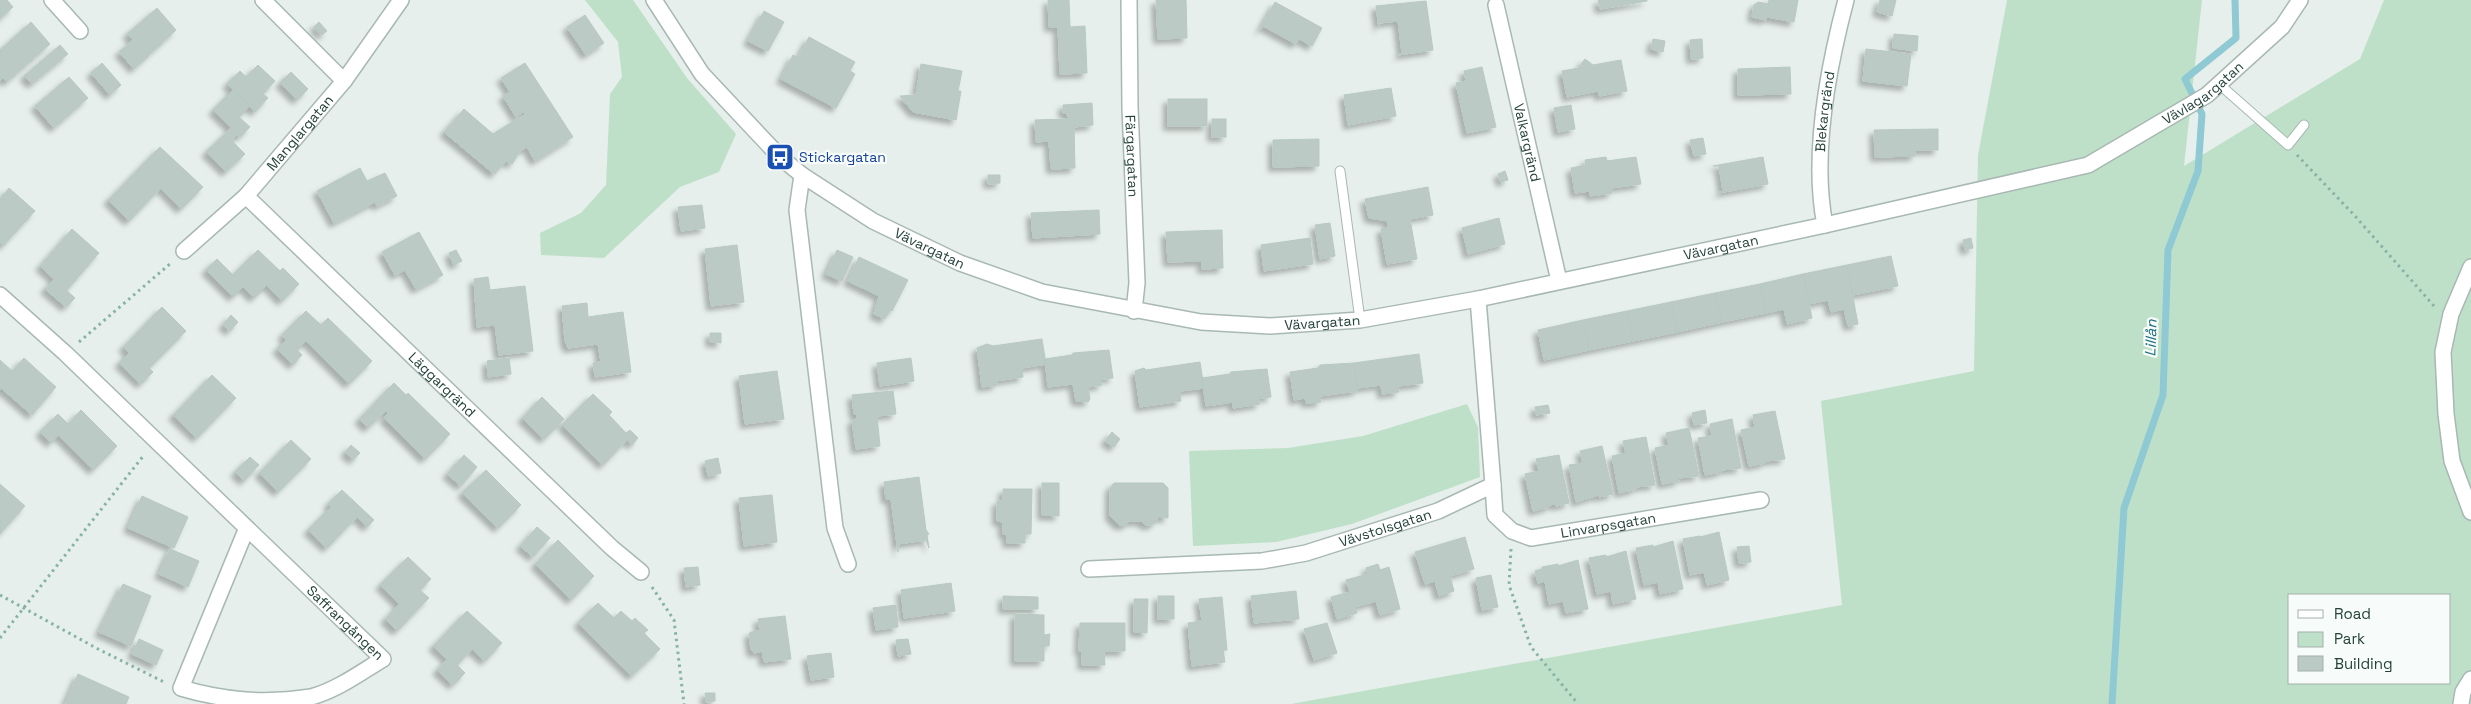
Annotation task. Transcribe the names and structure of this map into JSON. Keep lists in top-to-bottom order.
{
  "streets": {
    "street": [
      "Vävlagargatan",
      "Blekargränd",
      "Manglargatan",
      "Valkargränd",
      "Färgargatan",
      "Vävargatan",
      "Läggargränd",
      "Linvarpsgatan",
      "Vävstolsgatan",
      "Saffrangången"
    ]
  },
  "crossings": [
    ["Vävlagargatan", "Vävargatan"],
    ["Blekargränd", "Vävargatan"],
    ["Manglargatan", "Läggargränd"],
    ["Valkargränd", "Vävargatan"],
    ["Färgargatan", "Vävargatan"],
    ["Linvarpsgatan", "Vävstolsgatan"]
  ],
  "water": ["Lillån"],
  "places": {
    "bus stop": ["Stickargatan"]
  },
  "legend": ["Road", "Park", "Building"]
}
